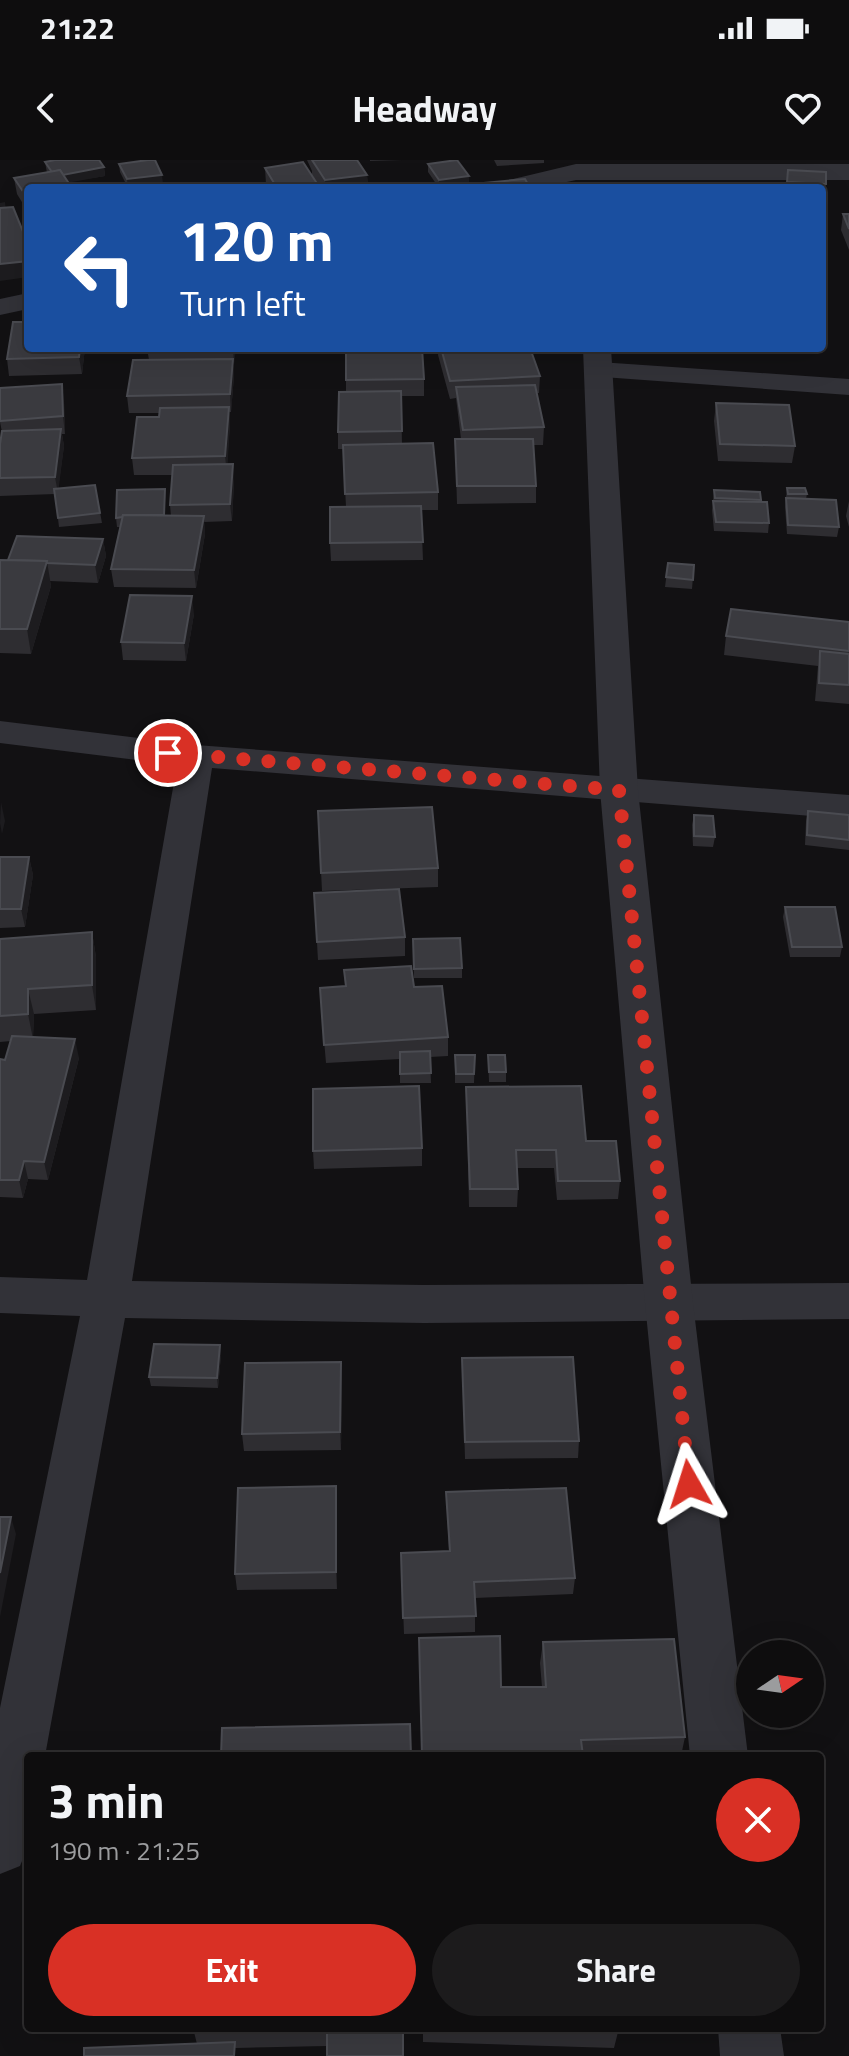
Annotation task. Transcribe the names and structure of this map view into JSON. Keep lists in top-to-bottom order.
{
  "north": "right",
  "page": {
    "status": "21:22",
    "header": "Headway",
    "turn": ["120 m", "Turn left"],
    "heading": ["3 min", "190 m · 21:25"],
    "buttons": ["Exit", "Share"]
  }
}
